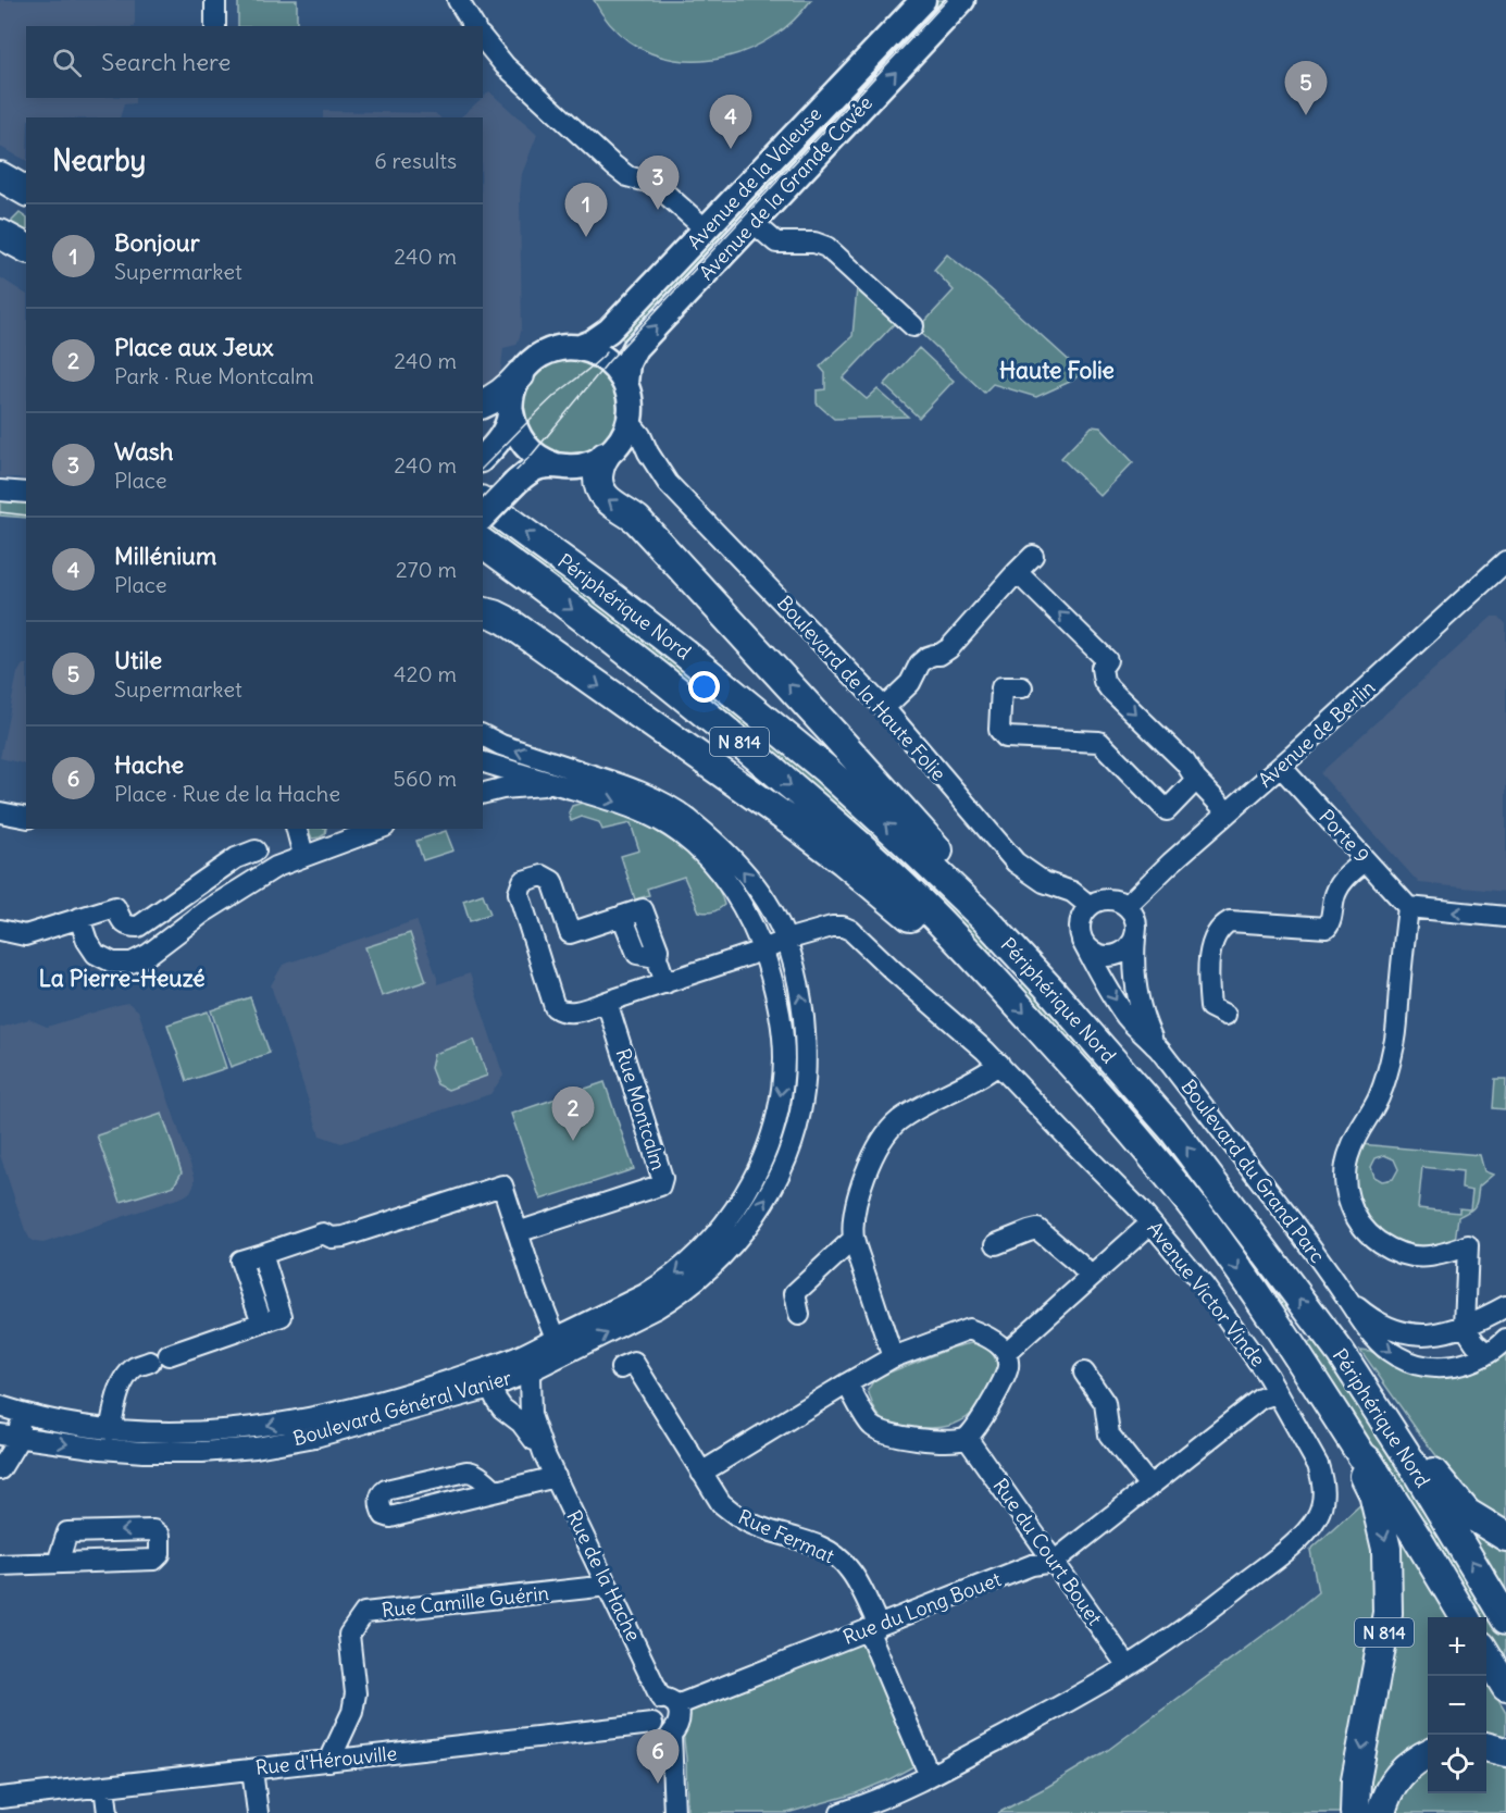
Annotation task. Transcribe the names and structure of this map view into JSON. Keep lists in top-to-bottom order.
{
  "streets": {
    "highway": ["Périphérique Nord", "N 814"],
    "main road": ["Avenue de la Valeuse", "Avenue de la Grande Cavée"],
    "street": [
      "Boulevard de la Haute Folie",
      "Avenue de Berlin",
      "Porte 9",
      "Rue Montcalm",
      "Boulevard du Grand Parc",
      "Avenue Victor Vinde",
      "Boulevard Général Vanier",
      "Rue Fermat",
      "Rue du Court Bouet",
      "Rue de la Hache",
      "Rue Camille Guérin",
      "Rue du Long Bouet",
      "Rue d'Hérouville"
    ]
  },
  "crossings": [
    ["Avenue de la Valeuse", "Avenue de la Grande Cavée"],
    ["Avenue de la Valeuse", "Boulevard de la Haute Folie"],
    ["Avenue de la Valeuse", "N 814"],
    ["Avenue de la Grande Cavée", "Boulevard de la Haute Folie"],
    ["Avenue de la Grande Cavée", "N 814"],
    ["Périphérique Nord", "N 814"],
    ["Boulevard de la Haute Folie", "Avenue de Berlin"],
    ["Boulevard de la Haute Folie", "N 814"],
    ["Boulevard de la Haute Folie", "Boulevard du Grand Parc"],
    ["Avenue de Berlin", "Porte 9"],
    ["Avenue de Berlin", "Boulevard du Grand Parc"],
    ["Avenue Victor Vinde", "Boulevard Général Vanier"],
    ["Avenue Victor Vinde", "Rue Fermat"],
    ["Avenue Victor Vinde", "Rue du Court Bouet"],
    ["Avenue Victor Vinde", "Rue du Long Bouet"],
    ["Boulevard Général Vanier", "Rue de la Hache"],
    ["Rue Fermat", "Rue du Long Bouet"],
    ["Rue du Court Bouet", "Rue du Long Bouet"],
    ["Rue de la Hache", "Rue Camille Guérin"],
    ["Rue de la Hache", "Rue du Long Bouet"],
    ["Rue de la Hache", "Rue d'Hérouville"],
    ["Rue Camille Guérin", "Rue d'Hérouville"],
    ["Rue du Long Bouet", "Rue d'Hérouville"]
  ],
  "one_way": ["Avenue de la Grande Cavée"],
  "districts": ["Haute Folie", "La Pierre-Heuzé"],
  "page": {
    "search": "Search here",
    "pins": [
      "5",
      "4",
      "3",
      "1",
      "2",
      "6"
    ],
    "heading": ["Nearby", "6 results"],
    "list": [
      {
        "mark": "1",
        "name": "Bonjour",
        "note": "Supermarket",
        "value": "240 m"
      },
      {
        "mark": "2",
        "name": "Place aux Jeux",
        "note": "Park · Rue Montcalm",
        "value": "240 m"
      },
      {
        "mark": "3",
        "name": "Wash",
        "note": "Place",
        "value": "240 m"
      },
      {
        "mark": "4",
        "name": "Millénium",
        "note": "Place",
        "value": "270 m"
      },
      {
        "mark": "5",
        "name": "Utile",
        "note": "Supermarket",
        "value": "420 m"
      },
      {
        "mark": "6",
        "name": "Hache",
        "note": "Place · Rue de la Hache",
        "value": "560 m"
      }
    ],
    "map_buttons": ["+", "−"]
  }
}
